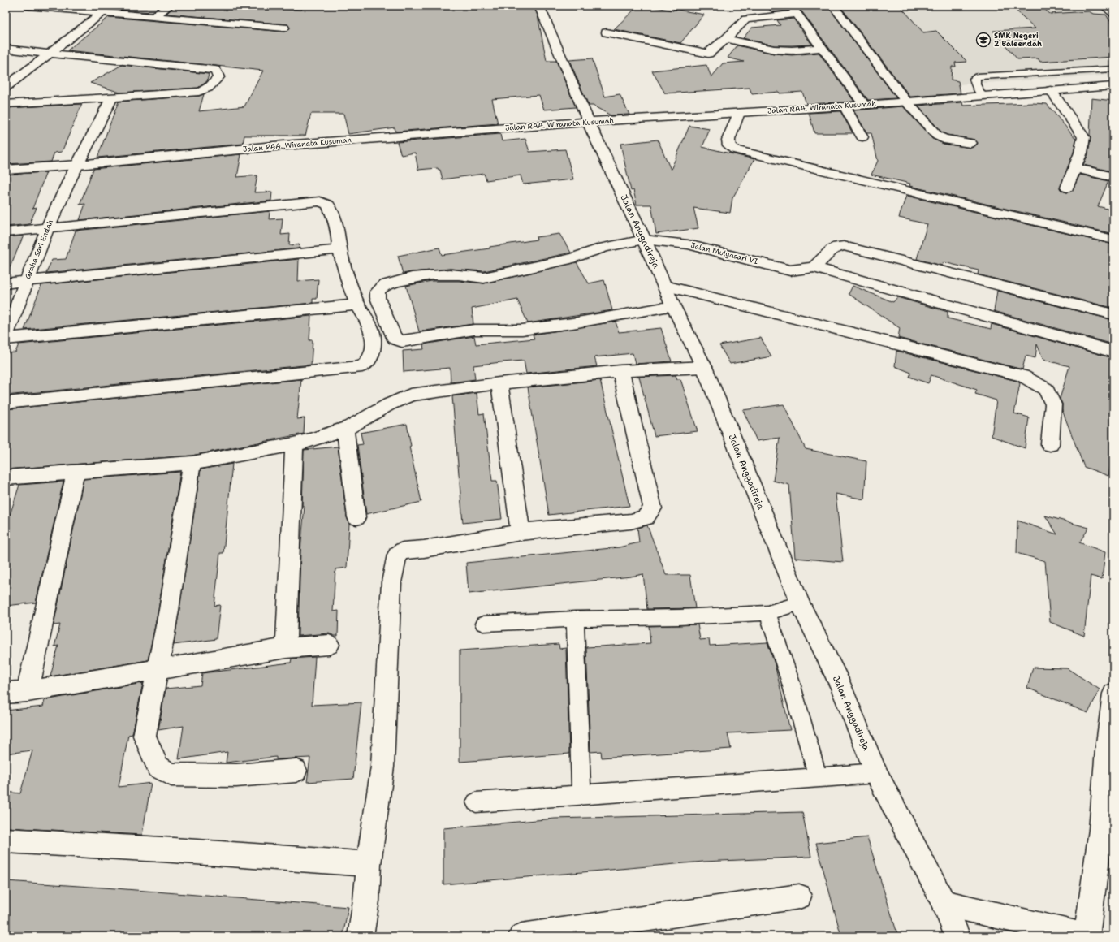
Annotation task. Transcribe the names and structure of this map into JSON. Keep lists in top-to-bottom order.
{
  "streets": {
    "street": [
      "Jalan RAA. Wiranata Kusumah",
      "Jalan Anggadireja",
      "Graha Sari Endah",
      "Jalan Mulyasari VI"
    ]
  },
  "crossings": [
    ["Jalan RAA. Wiranata Kusumah", "Jalan Anggadireja"],
    ["Jalan RAA. Wiranata Kusumah", "Graha Sari Endah"],
    ["Jalan Anggadireja", "Jalan Mulyasari VI"]
  ],
  "places": {
    "school or university": ["SMK Negeri 2 Baleendah"]
  }
}
